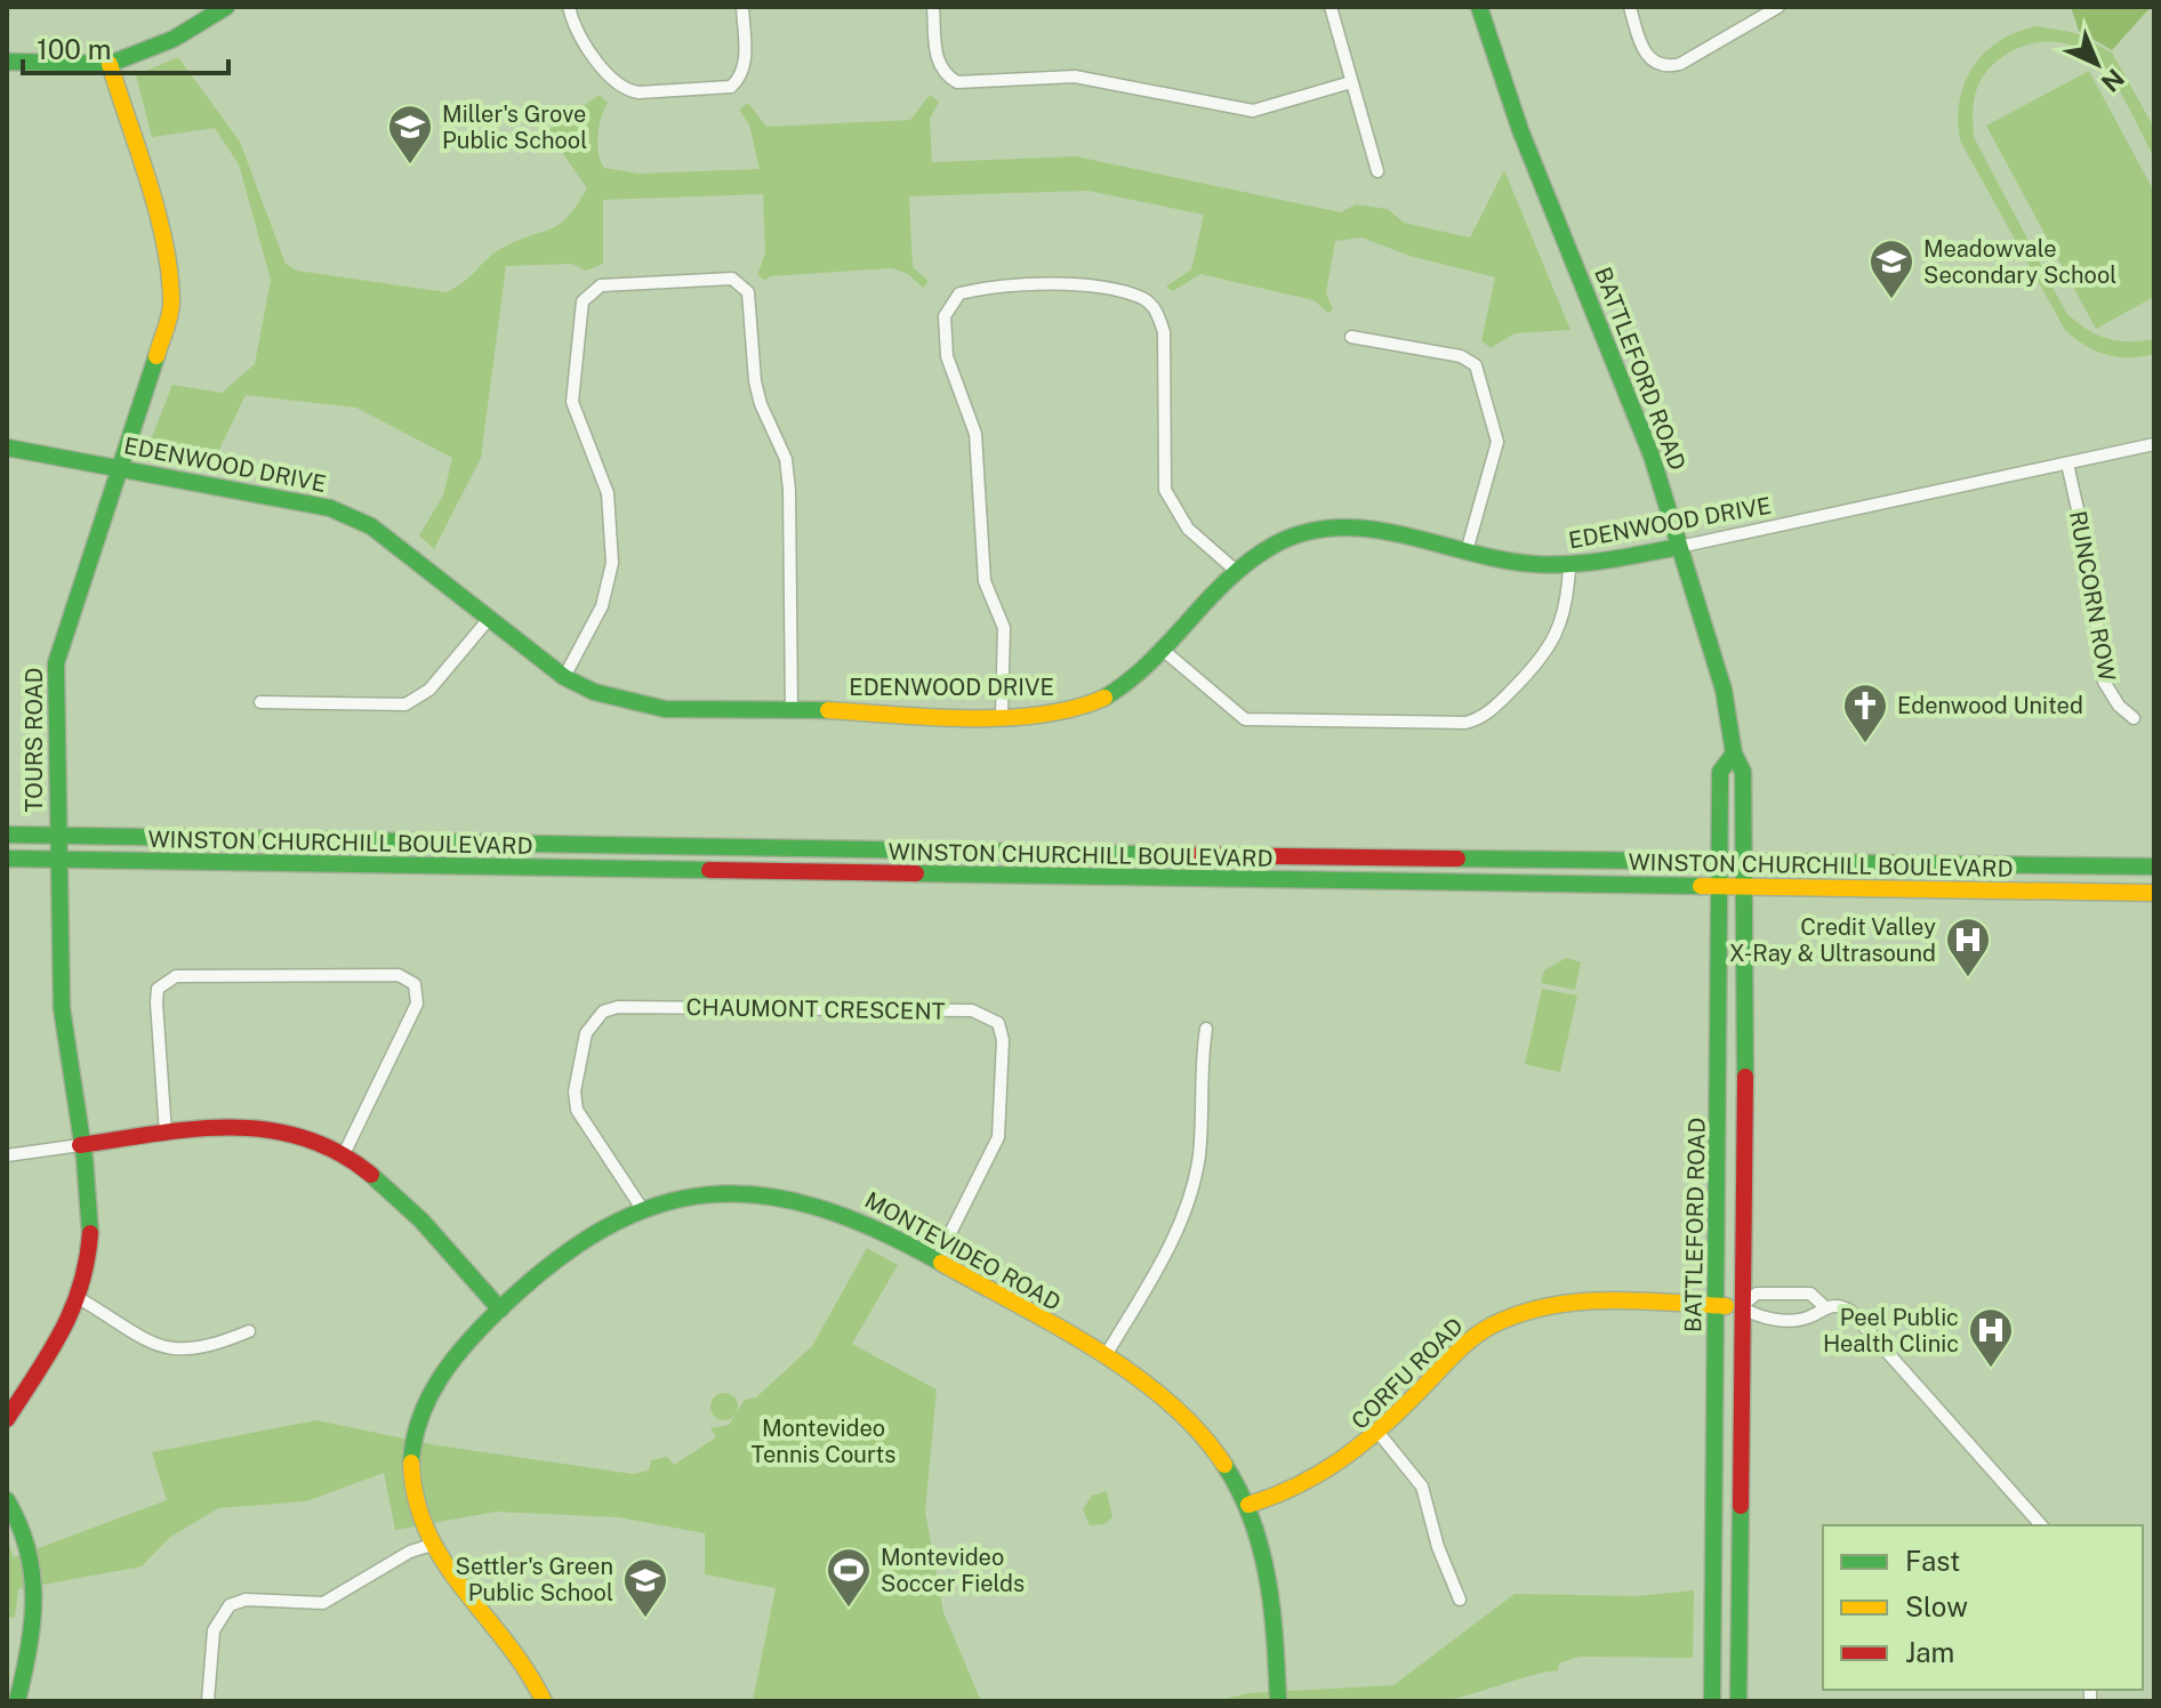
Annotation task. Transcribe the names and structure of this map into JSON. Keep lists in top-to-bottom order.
{
  "streets": {
    "street": [
      "BATTLEFORD ROAD",
      "EDENWOOD DRIVE",
      "RUNCORN ROW",
      "TOURS ROAD",
      "WINSTON CHURCHILL BOULEVARD",
      "CHAUMONT CRESCENT",
      "MONTEVIDEO ROAD",
      "CORFU ROAD"
    ]
  },
  "crossings": [
    ["BATTLEFORD ROAD", "EDENWOOD DRIVE"],
    ["BATTLEFORD ROAD", "WINSTON CHURCHILL BOULEVARD"],
    ["BATTLEFORD ROAD", "CORFU ROAD"],
    ["EDENWOOD DRIVE", "RUNCORN ROW"],
    ["EDENWOOD DRIVE", "TOURS ROAD"],
    ["TOURS ROAD", "WINSTON CHURCHILL BOULEVARD"],
    ["CHAUMONT CRESCENT", "MONTEVIDEO ROAD"],
    ["MONTEVIDEO ROAD", "CORFU ROAD"]
  ],
  "parks": ["Montevideo Tennis Courts"],
  "places": {
    "school or university": ["Miller's Grove Public School", "Meadowvale Secondary School", "Settler's Green Public School"],
    "church": ["Edenwood United"],
    "hospital": ["Credit Valley X-Ray & Ultrasound", "Peel Public Health Clinic"],
    "sports": ["Montevideo Soccer Fields"]
  },
  "legend": ["Fast", "Slow", "Jam"],
  "scale_bar": "100 m",
  "north": "bottom right"
}
